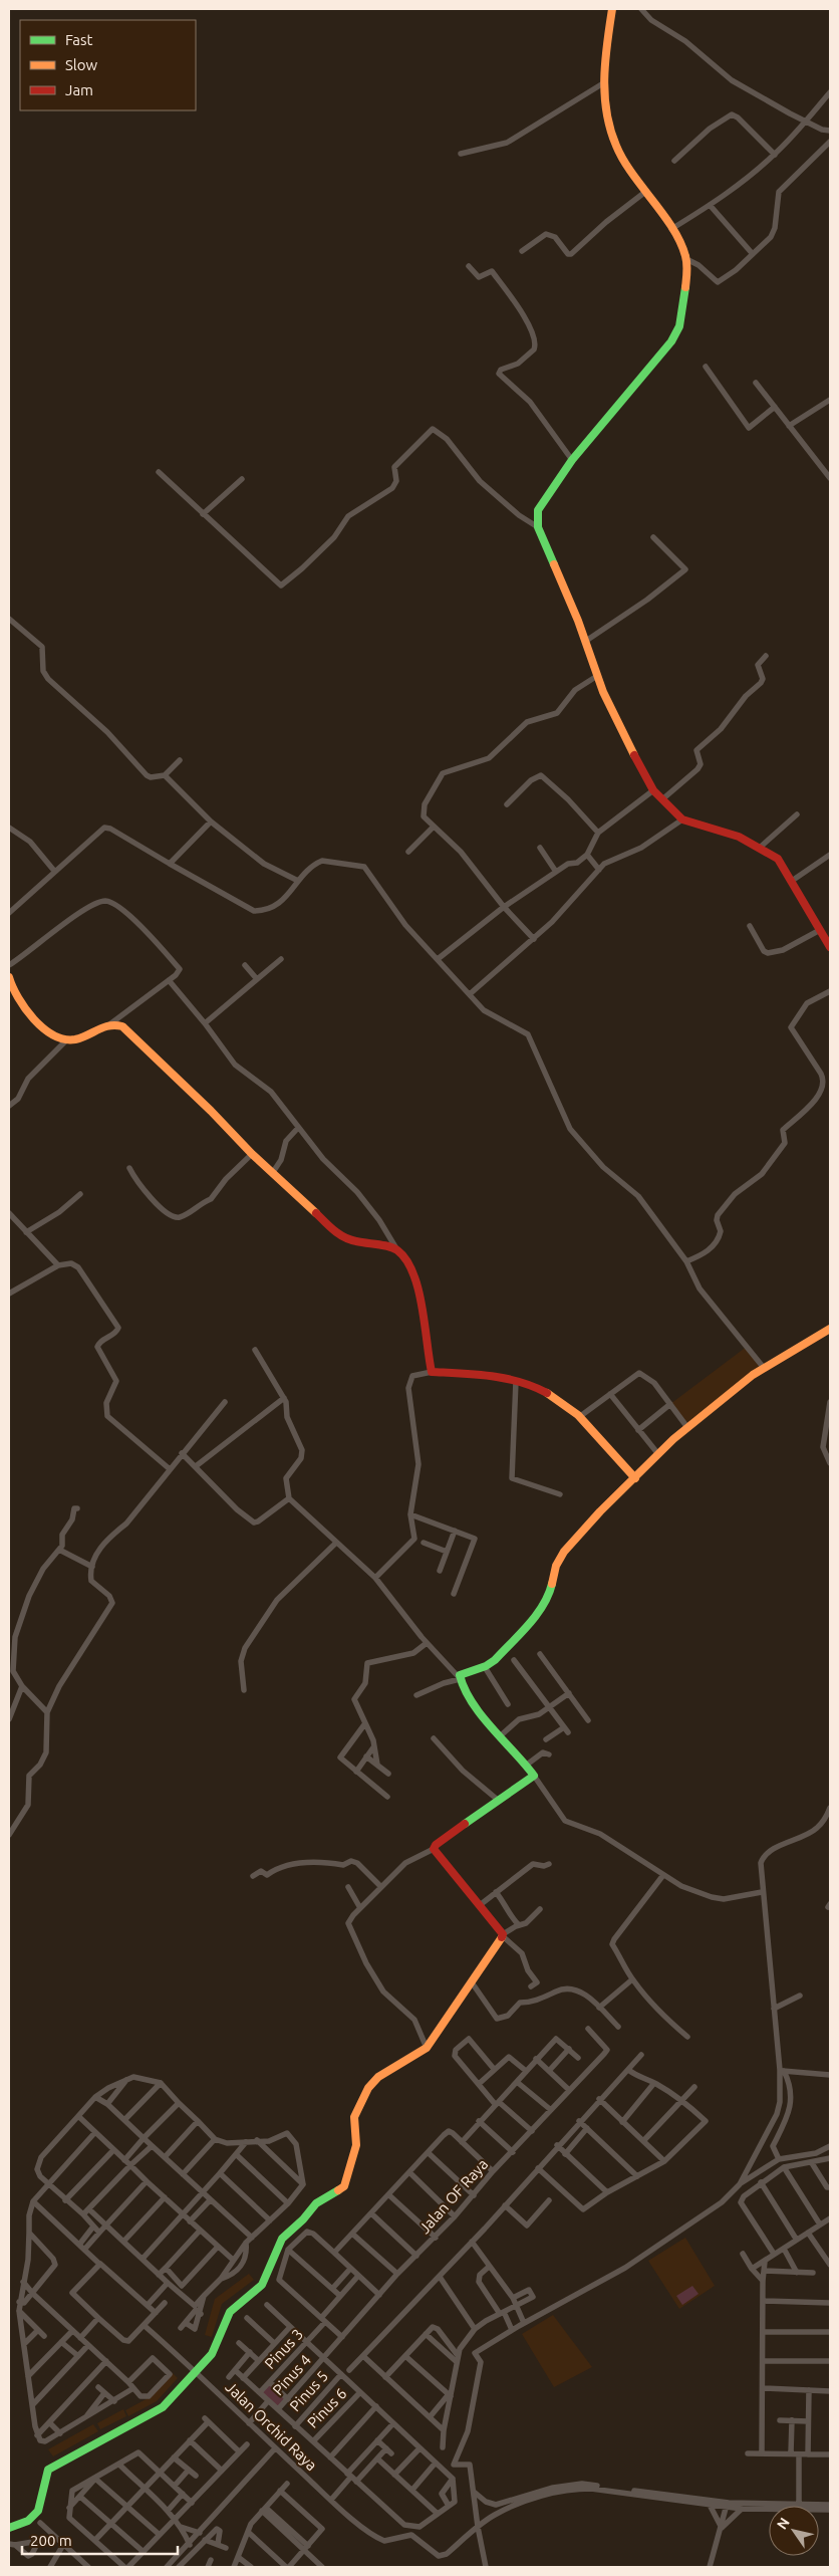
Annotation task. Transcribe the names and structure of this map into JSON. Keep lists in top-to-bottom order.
{
  "streets": {
    "street": [
      "Jalan OF Raya",
      "Pinus 3",
      "Pinus 4",
      "Pinus 5",
      "Pinus 6",
      "Jalan Orchid Raya"
    ]
  },
  "crossings": [
    ["Jalan OF Raya", "Pinus 4"]
  ],
  "legend": ["Fast", "Slow", "Jam"],
  "scale_bar": "200 m",
  "north": "top left"
}
